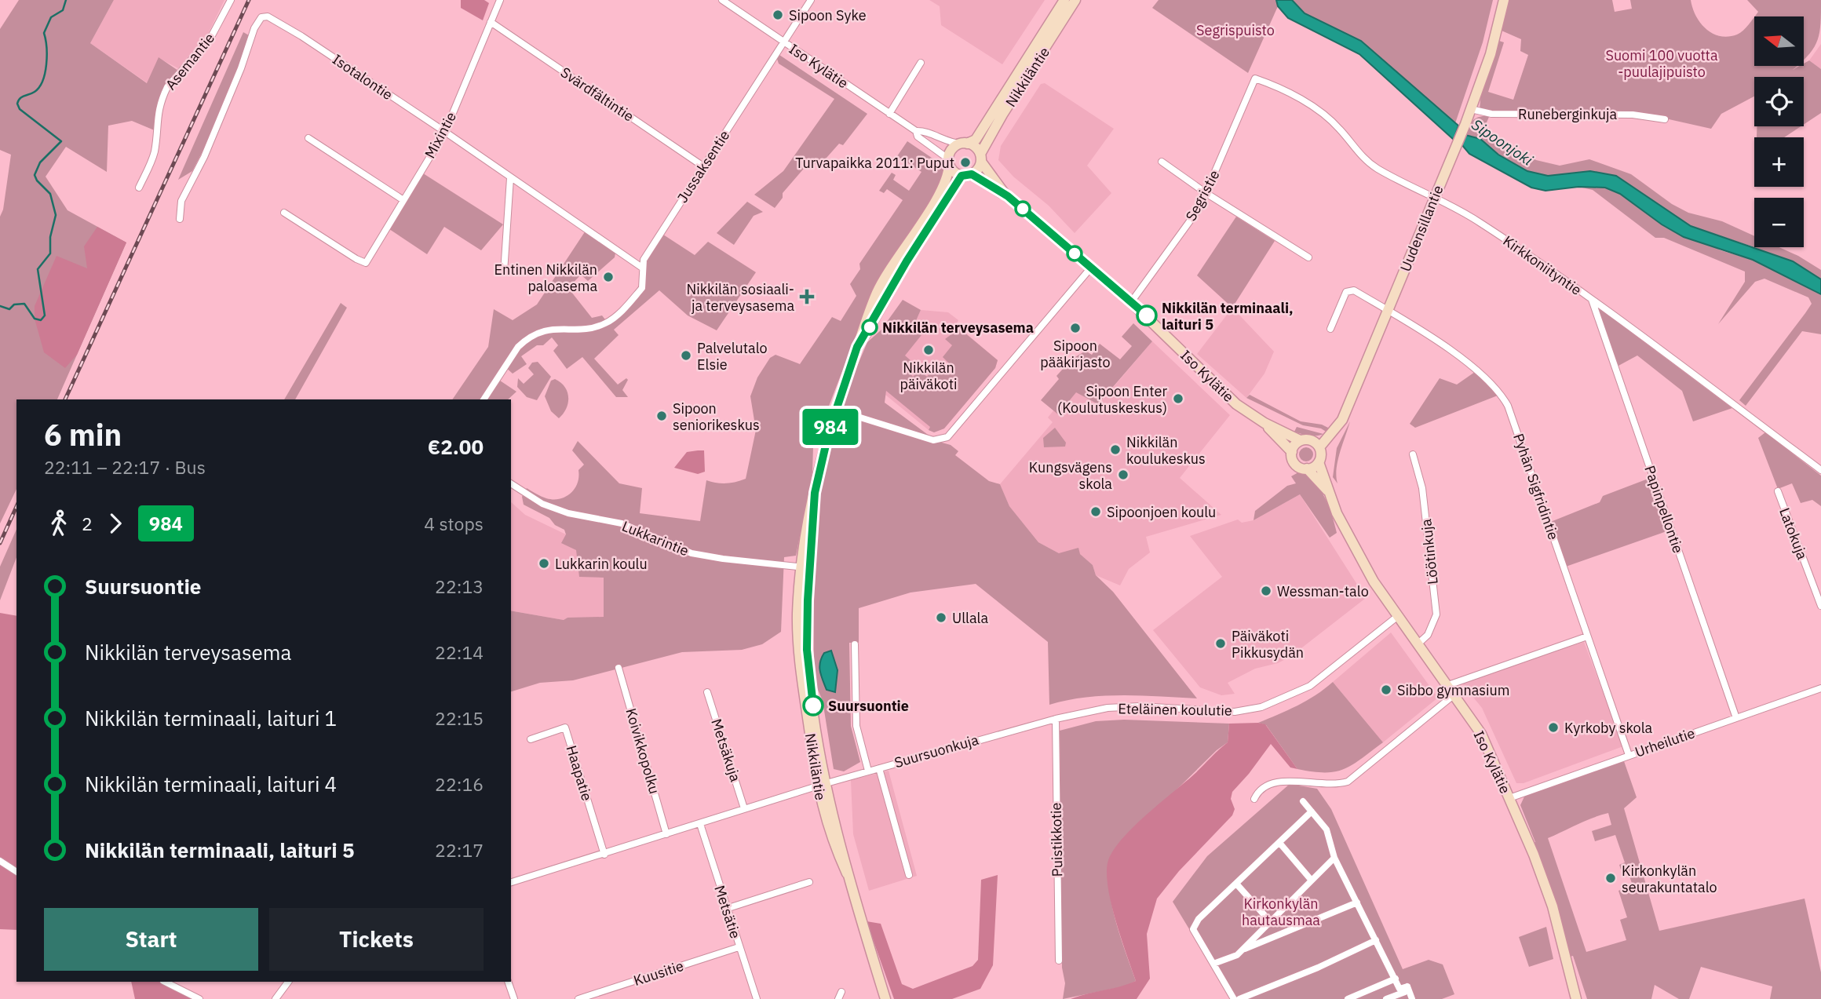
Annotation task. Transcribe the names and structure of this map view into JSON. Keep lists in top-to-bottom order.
{
  "streets": {
    "street": [
      "Asemantie",
      "Iso Kylätie",
      "Isotalontie",
      "Nikkiläntie",
      "Svärdfältintie",
      "Runeberginkuja",
      "Mixintie",
      "Jussaksentie",
      "Segristie",
      "Uudensillantie",
      "Kirkkoniityntie",
      "Pyhän Sigfridintie",
      "Papinpellontie",
      "Latokuja",
      "Lukkarintie",
      "Löötinkuja",
      "Eteläinen koulutie",
      "Urheilutie",
      "Metsäkuja",
      "Koivikkopolku",
      "Suursuonkuja",
      "Haapatie",
      "Puistikkotie",
      "Metsätie",
      "Kuusitie"
    ]
  },
  "crossings": [
    ["Iso Kylätie", "Nikkiläntie"],
    ["Iso Kylätie", "Jussaksentie"],
    ["Iso Kylätie", "Segristie"],
    ["Iso Kylätie", "Uudensillantie"],
    ["Iso Kylätie", "Löötinkuja"],
    ["Iso Kylätie", "Eteläinen koulutie"],
    ["Iso Kylätie", "Urheilutie"],
    ["Isotalontie", "Mixintie"],
    ["Isotalontie", "Jussaksentie"],
    ["Nikkiläntie", "Lukkarintie"],
    ["Nikkiläntie", "Suursuonkuja"],
    ["Svärdfältintie", "Mixintie"],
    ["Svärdfältintie", "Jussaksentie"],
    ["Runeberginkuja", "Uudensillantie"],
    ["Segristie", "Kirkkoniityntie"],
    ["Uudensillantie", "Kirkkoniityntie"],
    ["Uudensillantie", "Pyhän Sigfridintie"],
    ["Kirkkoniityntie", "Papinpellontie"],
    ["Pyhän Sigfridintie", "Urheilutie"],
    ["Papinpellontie", "Urheilutie"],
    ["Eteläinen koulutie", "Suursuonkuja"],
    ["Eteläinen koulutie", "Puistikkotie"],
    ["Suursuonkuja", "Puistikkotie"],
    ["Metsätie", "Kuusitie"]
  ],
  "water": ["Sipoonjoki"],
  "parks": ["Segrispuisto", "Suomi 100 vuotta -puulajipuisto", "Kirkonkylän hautausmaa"],
  "places": {
    "other": [
      "Sipoon Syke",
      "Turvapaikka 2011: Puput",
      "Entinen Nikkilän paloasema",
      "Nikkilän terminaali, laituri 5",
      "Nikkilän terveysasema",
      "Sipoon pääkirjasto",
      "Nikkilän päiväkoti",
      "Palvelutalo Elsie",
      "Sipoon Enter (Koulutuskeskus)",
      "Sipoon seniorikeskus",
      "Nikkilän koulukeskus",
      "Kungsvägens skola",
      "Sipoonjoen koulu",
      "Lukkarin koulu",
      "Wessman-talo",
      "Ullala",
      "Päiväkoti Pikkusydän",
      "Sibbo gymnasium",
      "Suursuontie",
      "Kyrkoby skola",
      "Kirkonkylän seurakuntatalo"
    ],
    "health": ["Nikkilän sosiaali- ja terveysasema"]
  },
  "lines": ["bus line 984"],
  "north": "left",
  "page": {
    "on_map": "984",
    "map_buttons": ["+", "−"],
    "heading": ["6 min", "22:11 – 22:17 · Bus", "€2.00"],
    "legs": ["2", "984", "4 stops"],
    "list": [
      {
        "name": "Suursuontie",
        "value": "22:13"
      },
      {
        "name": "Nikkilän terveysasema",
        "value": "22:14"
      },
      {
        "name": "Nikkilän terminaali, laituri 1",
        "value": "22:15"
      },
      {
        "name": "Nikkilän terminaali, laituri 4",
        "value": "22:16"
      },
      {
        "name": "Nikkilän terminaali, laituri 5",
        "value": "22:17"
      }
    ],
    "buttons": ["Start", "Tickets"]
  }
}
